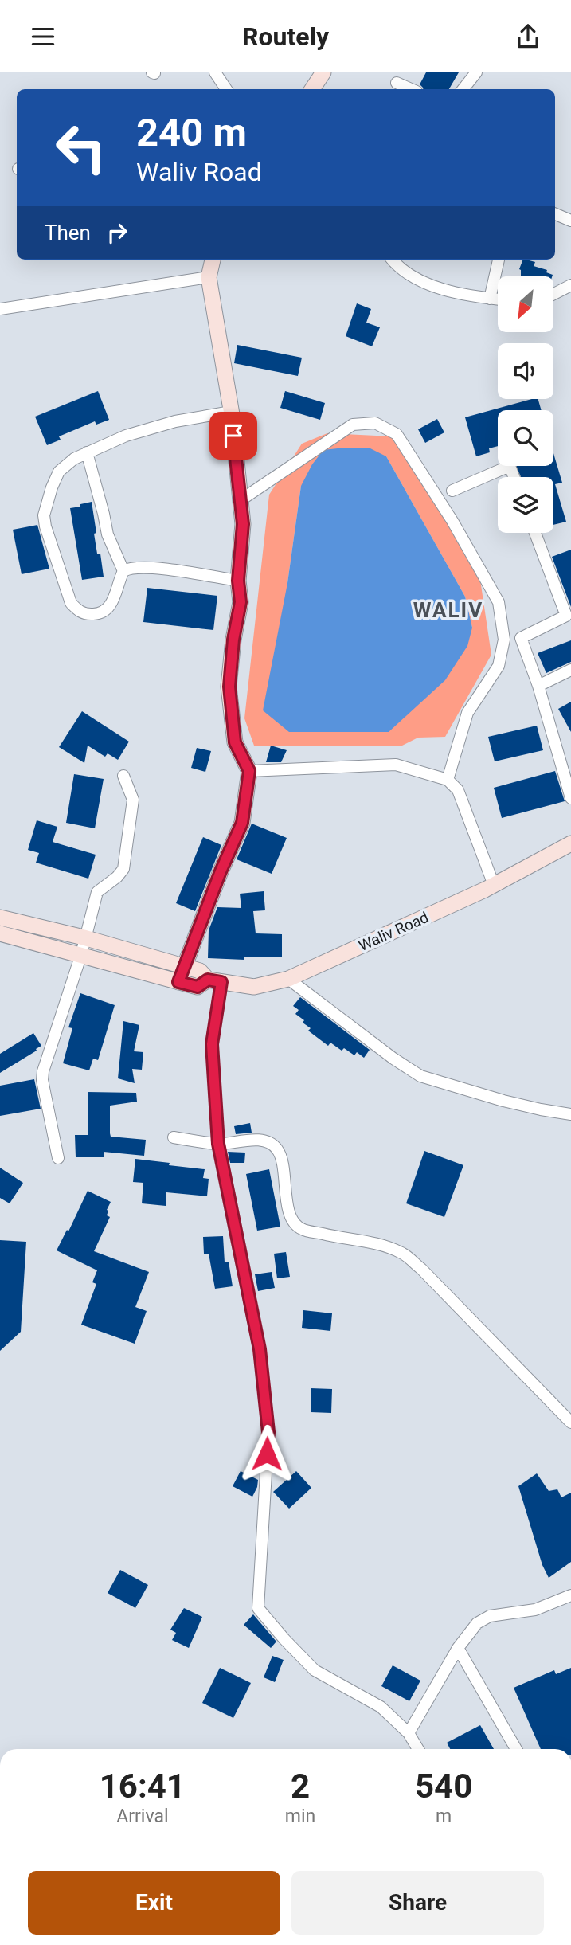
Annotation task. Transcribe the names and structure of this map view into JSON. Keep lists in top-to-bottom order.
{
  "streets": {
    "main road": ["Waliv Road"]
  },
  "districts": ["WALIV"],
  "north": "bottom left",
  "page": {
    "header": "Routely",
    "turn": ["240 m", "Waliv Road"],
    "then": "Then",
    "eta": [
      "16:41",
      "Arrival",
      "2",
      "min",
      "540",
      "m"
    ],
    "buttons": ["Exit", "Share"]
  }
}
